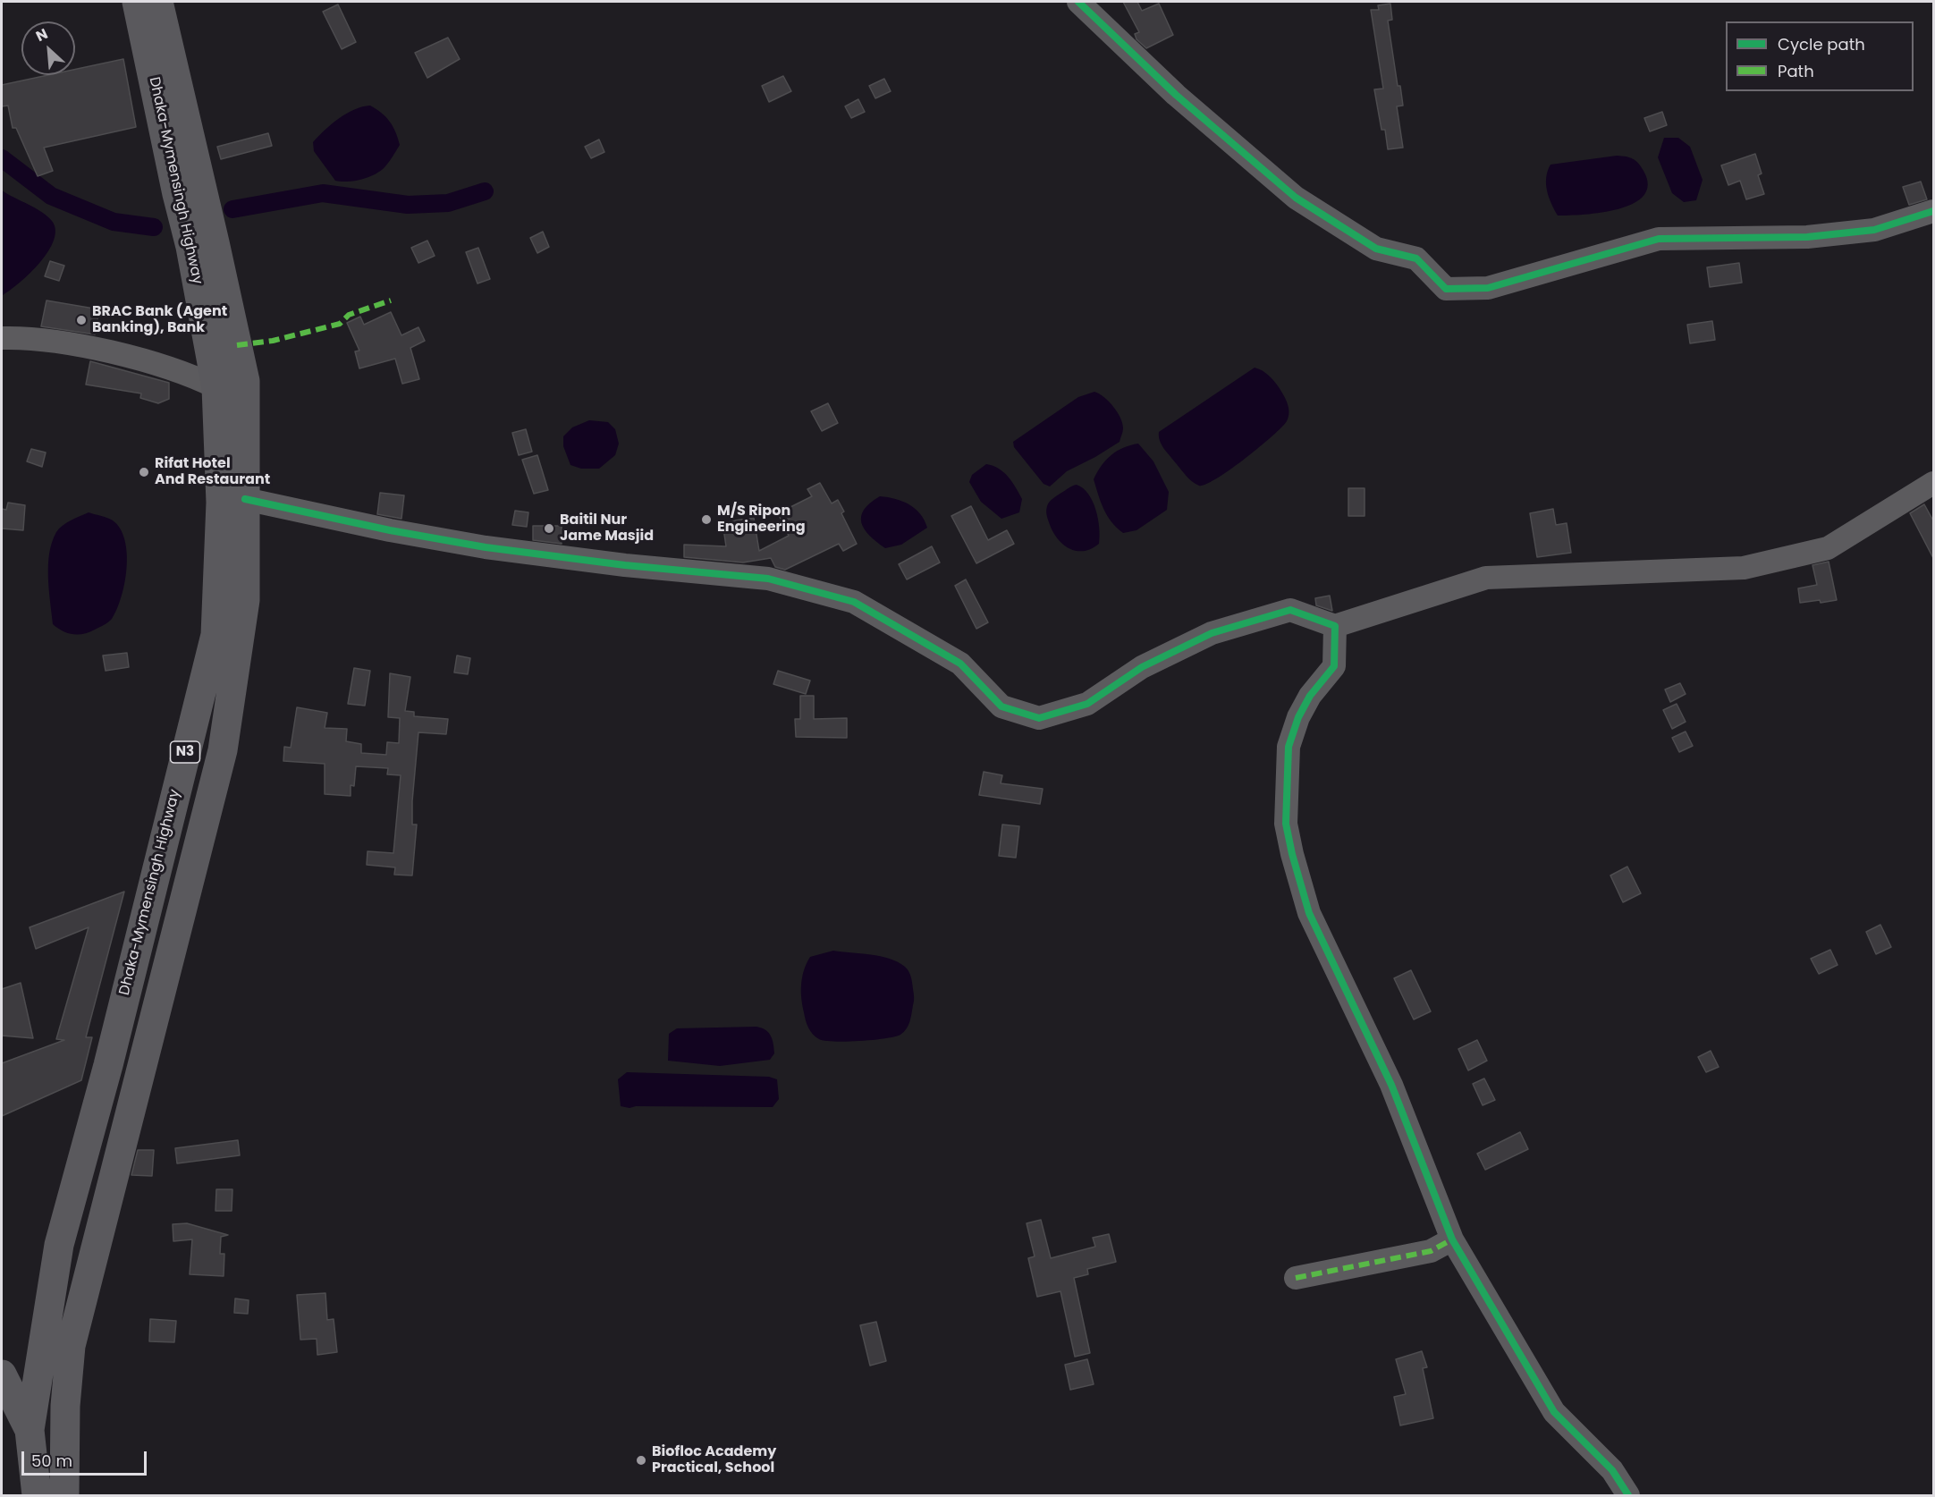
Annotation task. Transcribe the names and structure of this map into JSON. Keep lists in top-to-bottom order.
{
  "streets": {
    "highway": ["Dhaka-Mymensingh Highway", "N3"]
  },
  "places": [
    "BRAC Bank (Agent Banking), Bank",
    "Rifat Hotel And Restaurant",
    "M/S Ripon Engineering",
    "Baitil Nur Jame Masjid",
    "Biofloc Academy Practical, School"
  ],
  "legend": ["Cycle path", "Path"],
  "scale_bar": "50 m",
  "north": "top left"
}
